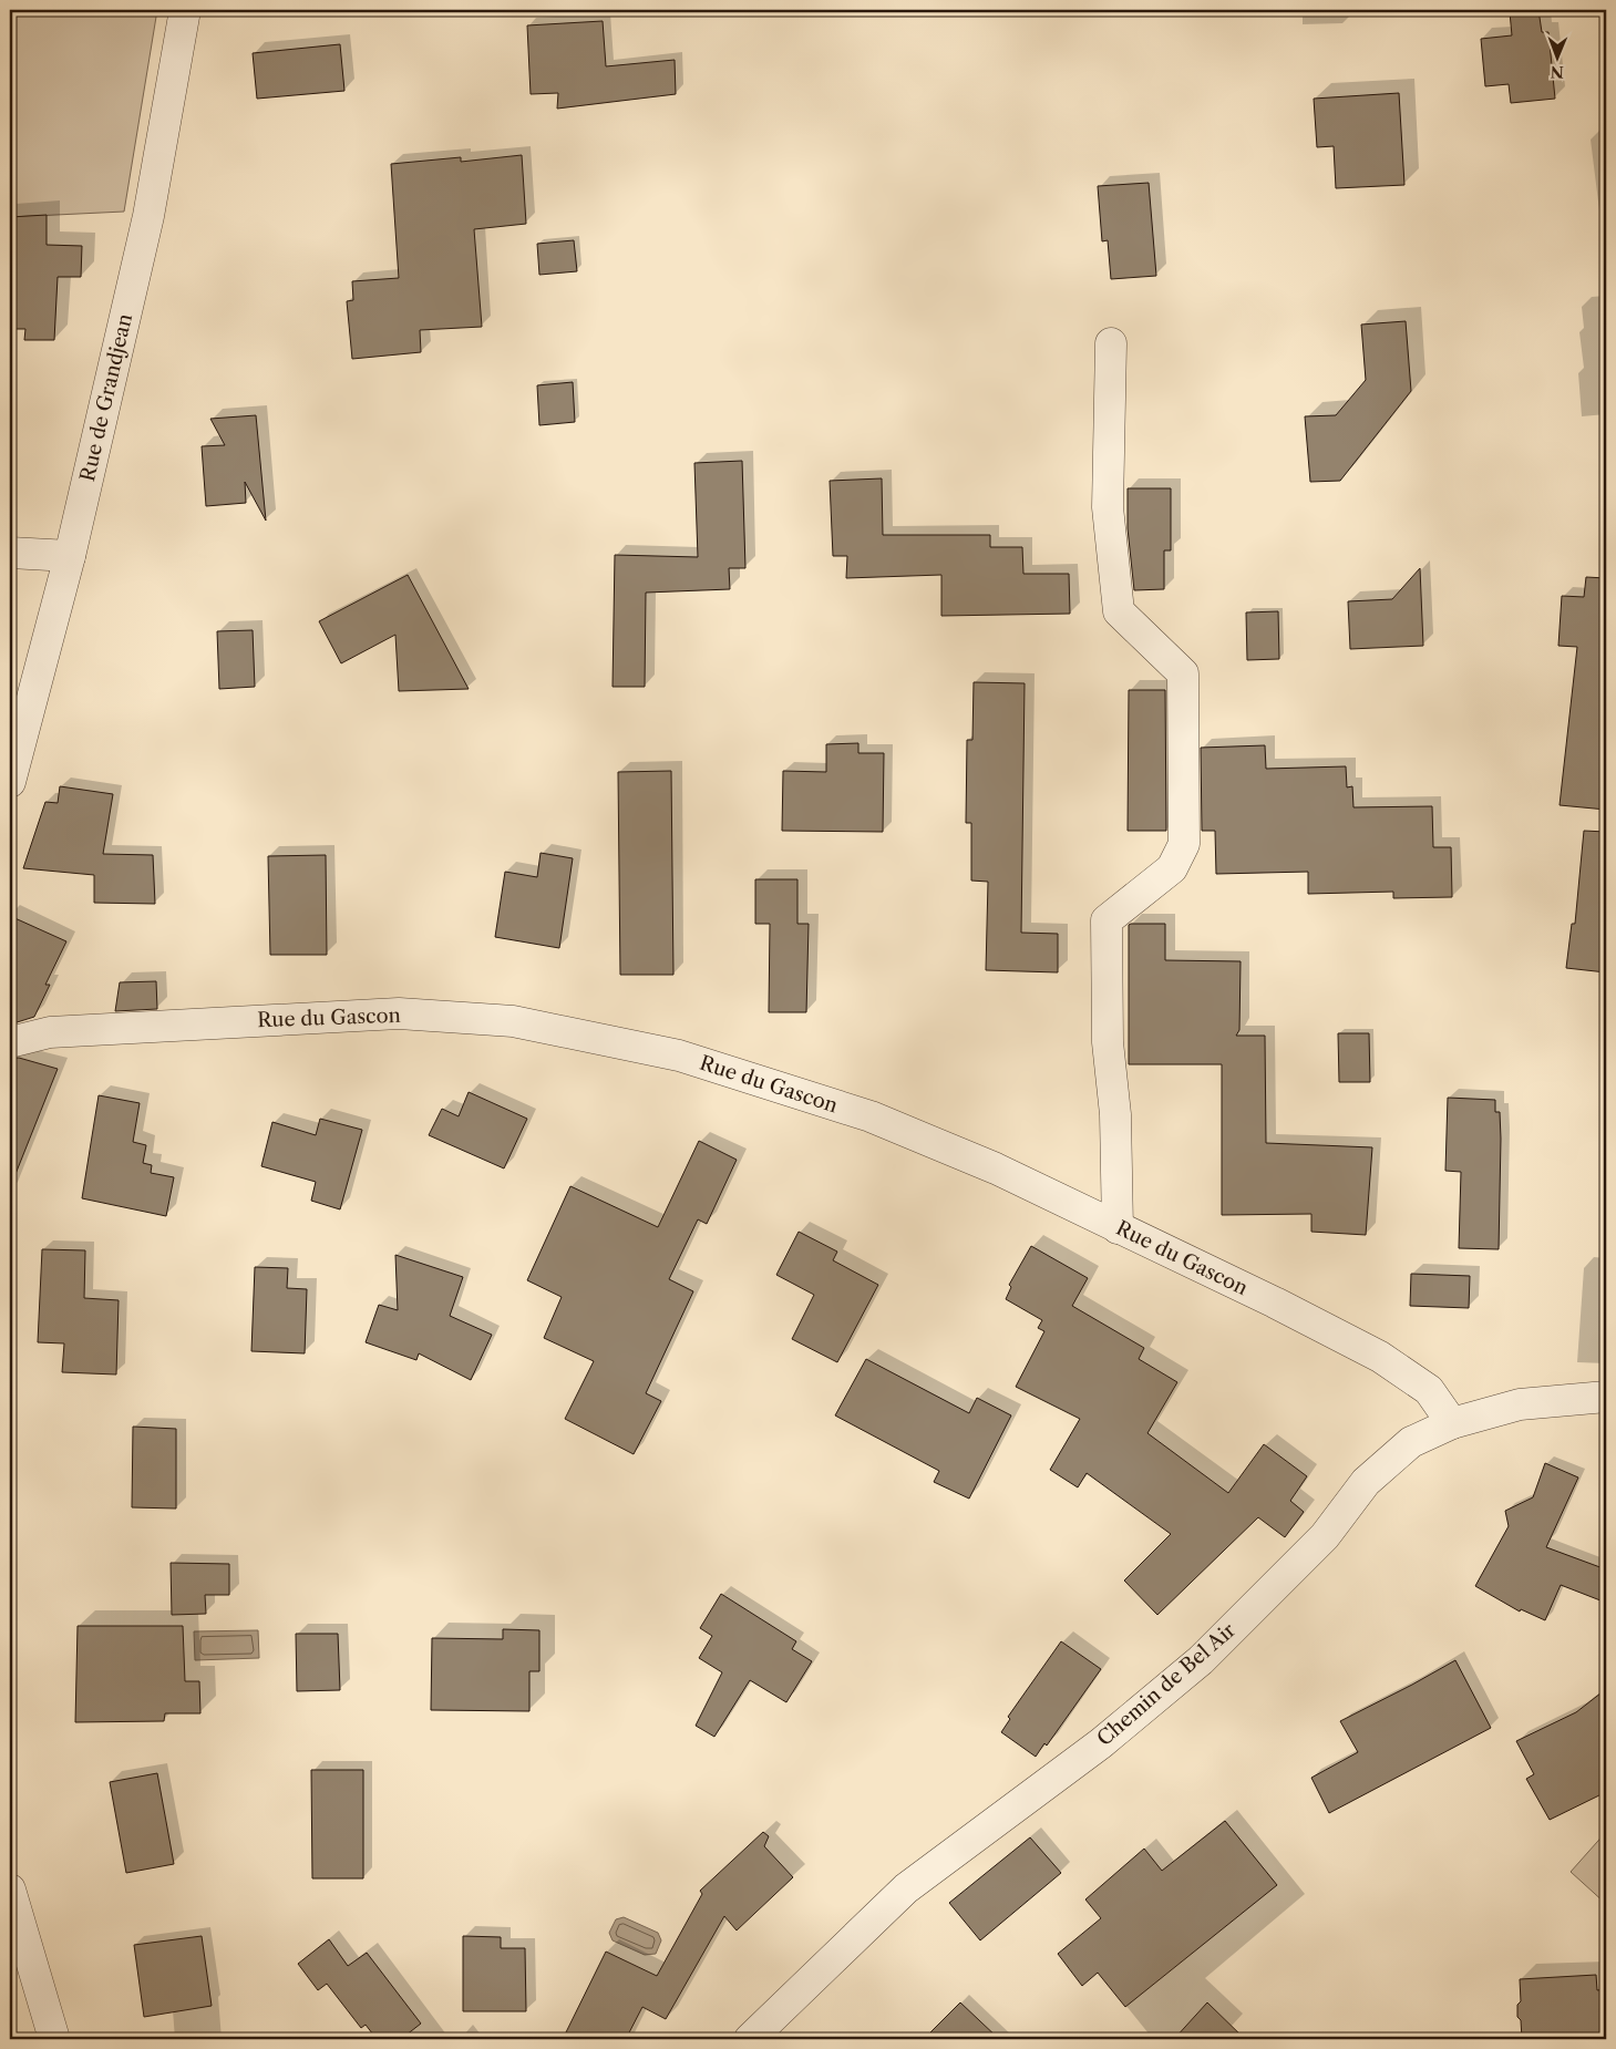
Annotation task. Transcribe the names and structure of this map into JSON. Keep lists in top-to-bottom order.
{
  "streets": {
    "street": ["Rue de Grandjean", "Rue du Gascon", "Chemin de Bel Air"]
  },
  "crossings": [
    ["Rue du Gascon", "Chemin de Bel Air"]
  ],
  "north": "bottom"
}
